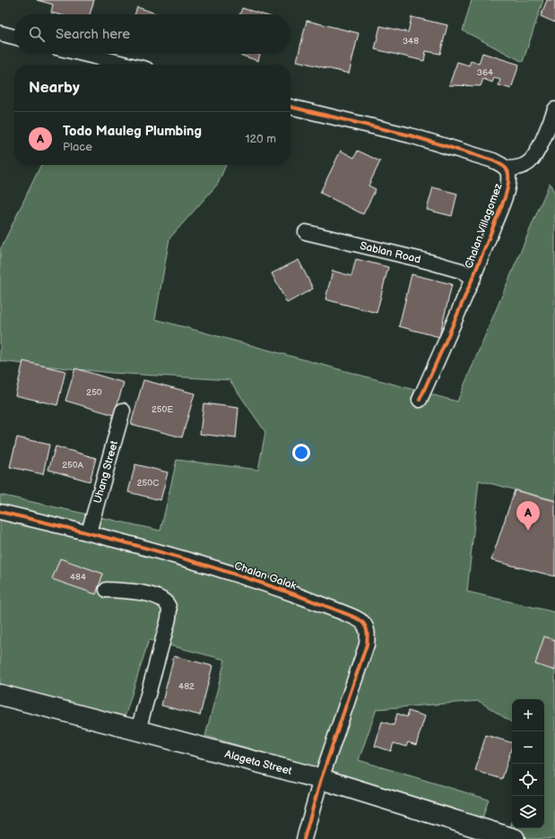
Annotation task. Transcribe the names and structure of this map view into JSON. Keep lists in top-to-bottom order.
{
  "streets": {
    "main road": ["Alageta Street"],
    "street": [
      "Chalan Villagomez",
      "Sablan Road",
      "Uhang Street",
      "Chalan Galak"
    ]
  },
  "crossings": [
    ["Chalan Villagomez", "Sablan Road"],
    ["Uhang Street", "Chalan Galak"],
    ["Chalan Galak", "Alageta Street"]
  ],
  "house_numbers": [
    "348",
    "364",
    "250",
    "250E",
    "250A",
    "250C",
    "484",
    "482"
  ],
  "page": {
    "search": "Search here",
    "heading": "Nearby",
    "list": [
      {
        "mark": "A",
        "name": "Todo Mauleg Plumbing",
        "note": "Place",
        "value": "120 m"
      }
    ],
    "pins": "A",
    "map_buttons": ["+", "−"]
  }
}
